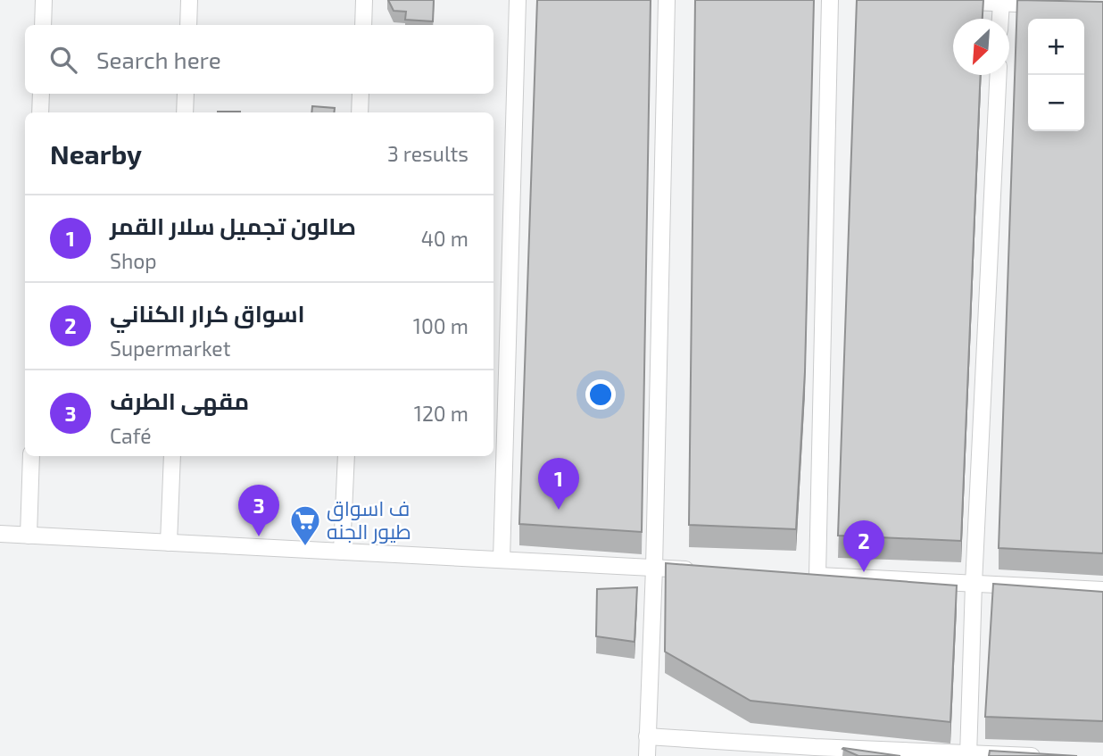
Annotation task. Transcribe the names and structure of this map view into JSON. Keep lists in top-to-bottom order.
{
  "places": {
    "supermarket": ["ف اسواق طيور الجنه"]
  },
  "north": "bottom left",
  "page": {
    "map_buttons": ["+", "−"],
    "search": "Search here",
    "heading": ["Nearby", "3 results"],
    "list": [
      {
        "mark": "1",
        "name": "صالون تجميل سلار القمر",
        "note": "Shop",
        "value": "40 m"
      },
      {
        "mark": "2",
        "name": "اسواق كرار الكناني",
        "note": "Supermarket",
        "value": "100 m"
      },
      {
        "mark": "3",
        "name": "مقهى الطرف",
        "note": "Café",
        "value": "120 m"
      }
    ],
    "pins": ["1", "3", "2"]
  }
}
